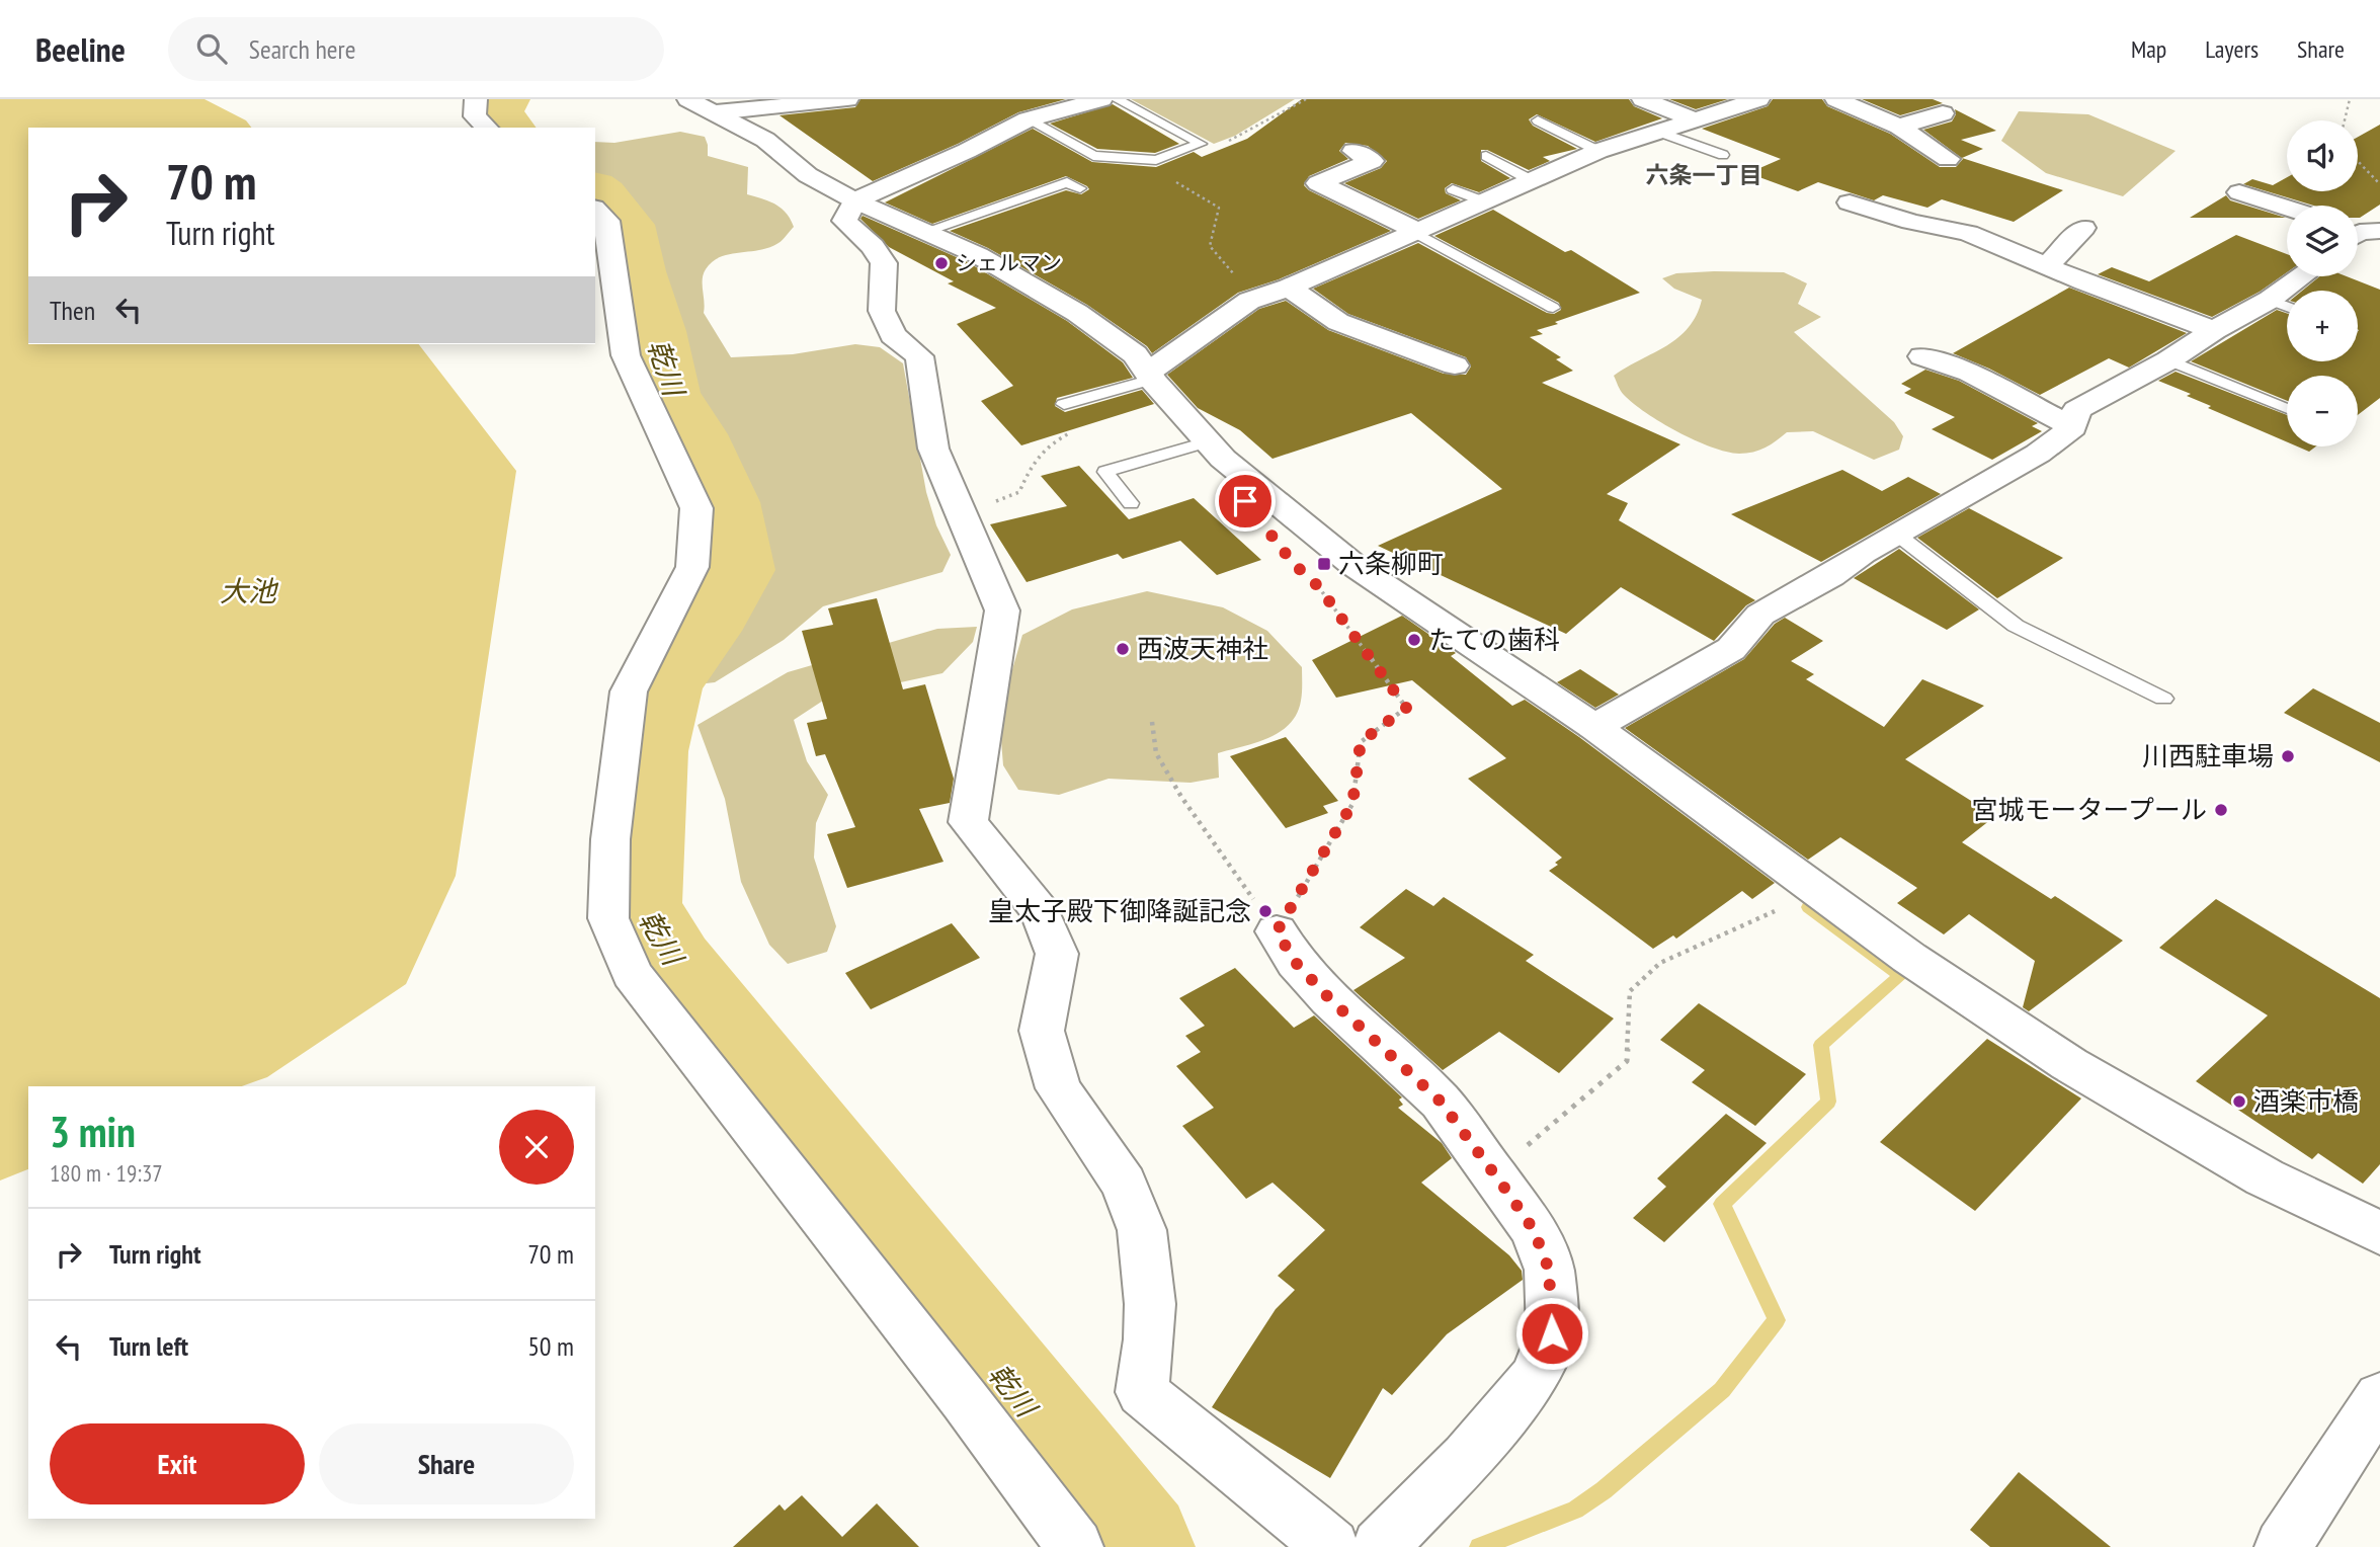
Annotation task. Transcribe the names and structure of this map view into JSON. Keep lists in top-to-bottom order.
{
  "districts": ["六条一丁目"],
  "water": ["乾川", "大池"],
  "places": {
    "other": [
      "シェルマン",
      "たての歯科",
      "西波天神社",
      "川西駐車場",
      "宮城モータープール",
      "皇太子殿下御降誕記念",
      "酒楽市橋"
    ],
    "transit": ["六条柳町"]
  },
  "page": {
    "header": "Beeline",
    "search": "Search here",
    "nav": ["Map", "Layers", "Share"],
    "map_buttons": ["+", "−"],
    "turn": ["70 m", "Turn right"],
    "then": "Then",
    "heading": ["3 min", "180 m · 19:37"],
    "list": [
      {
        "name": "Turn right",
        "value": "70 m"
      },
      {
        "name": "Turn left",
        "value": "50 m"
      }
    ],
    "buttons": ["Exit", "Share"]
  }
}
